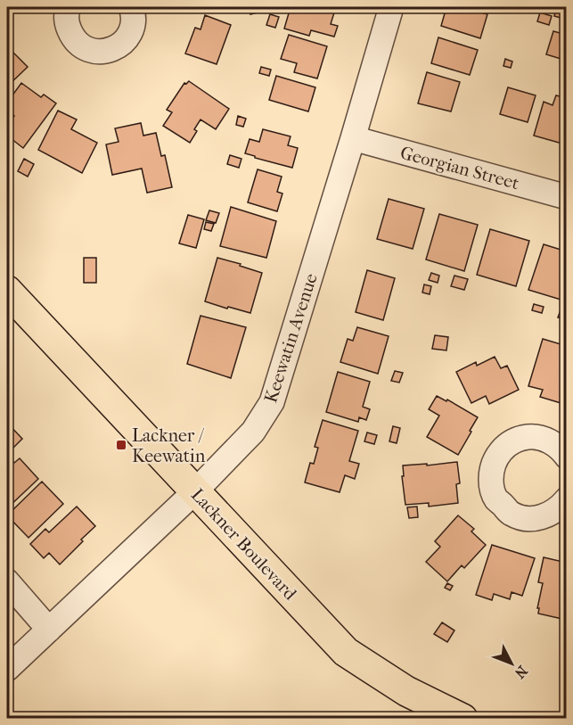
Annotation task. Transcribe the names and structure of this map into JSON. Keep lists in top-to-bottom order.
{
  "streets": {
    "main road": ["Lackner Boulevard"],
    "street": ["Georgian Street", "Keewatin Avenue"]
  },
  "crossings": [
    ["Georgian Street", "Keewatin Avenue"],
    ["Keewatin Avenue", "Lackner Boulevard"]
  ],
  "places": {
    "transit": ["Lackner / Keewatin"]
  },
  "north": "bottom right"
}
